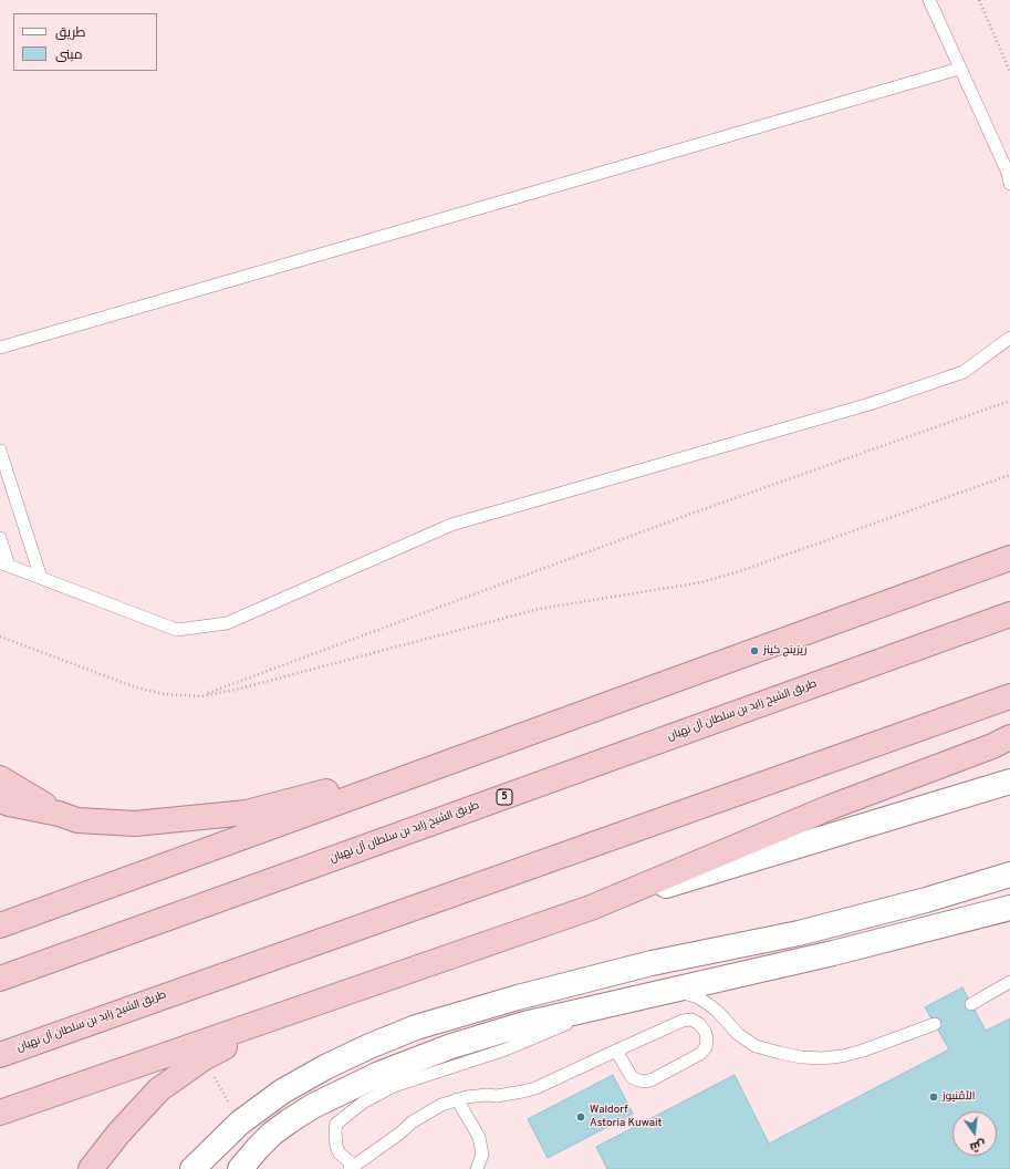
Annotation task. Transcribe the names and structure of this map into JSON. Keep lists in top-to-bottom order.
{
  "streets": {
    "highway": ["طريق الشيخ زايد بن سلطان آل نهيان", "5"]
  },
  "places": ["ريزينج كينز", "الأڤنيوز", "Waldorf Astoria Kuwait"],
  "legend": ["طريق", "مبنى"],
  "north": "bottom"
}
